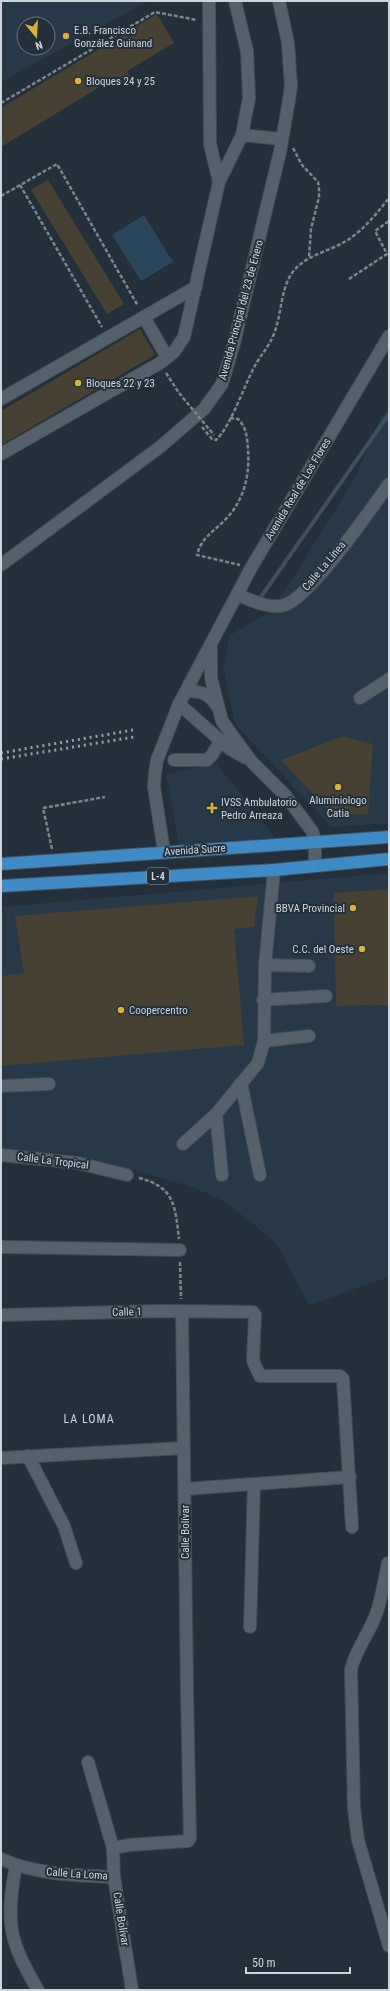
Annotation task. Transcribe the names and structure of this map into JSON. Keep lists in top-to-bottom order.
{
  "streets": {
    "main road": ["Avenida Sucre", "L-4"],
    "street": [
      "Avenida Principal del 23 de Enero",
      "Avenida Real de Los Flores",
      "Calle La Línea",
      "Calle La Tropical",
      "Calle 1",
      "Calle Bolívar",
      "Calle La Loma"
    ]
  },
  "crossings": [
    ["Avenida Real de Los Flores", "Calle La Línea"],
    ["Avenida Real de Los Flores", "Avenida Sucre"],
    ["Calle 1", "Calle Bolívar"],
    ["Calle Bolívar", "Calle La Loma"]
  ],
  "districts": ["LA LOMA"],
  "places": {
    "other": [
      "E.B. Francisco González Guinand",
      "Bloques 24 y 25",
      "Bloques 22 y 23",
      "Aluminiologo Catia",
      "BBVA Provincial",
      "C.C. del Oeste",
      "Coopercentro"
    ],
    "health": ["IVSS Ambulatorio Pedro Arreaza"]
  },
  "scale_bar": "50 m",
  "north": "bottom"
}
